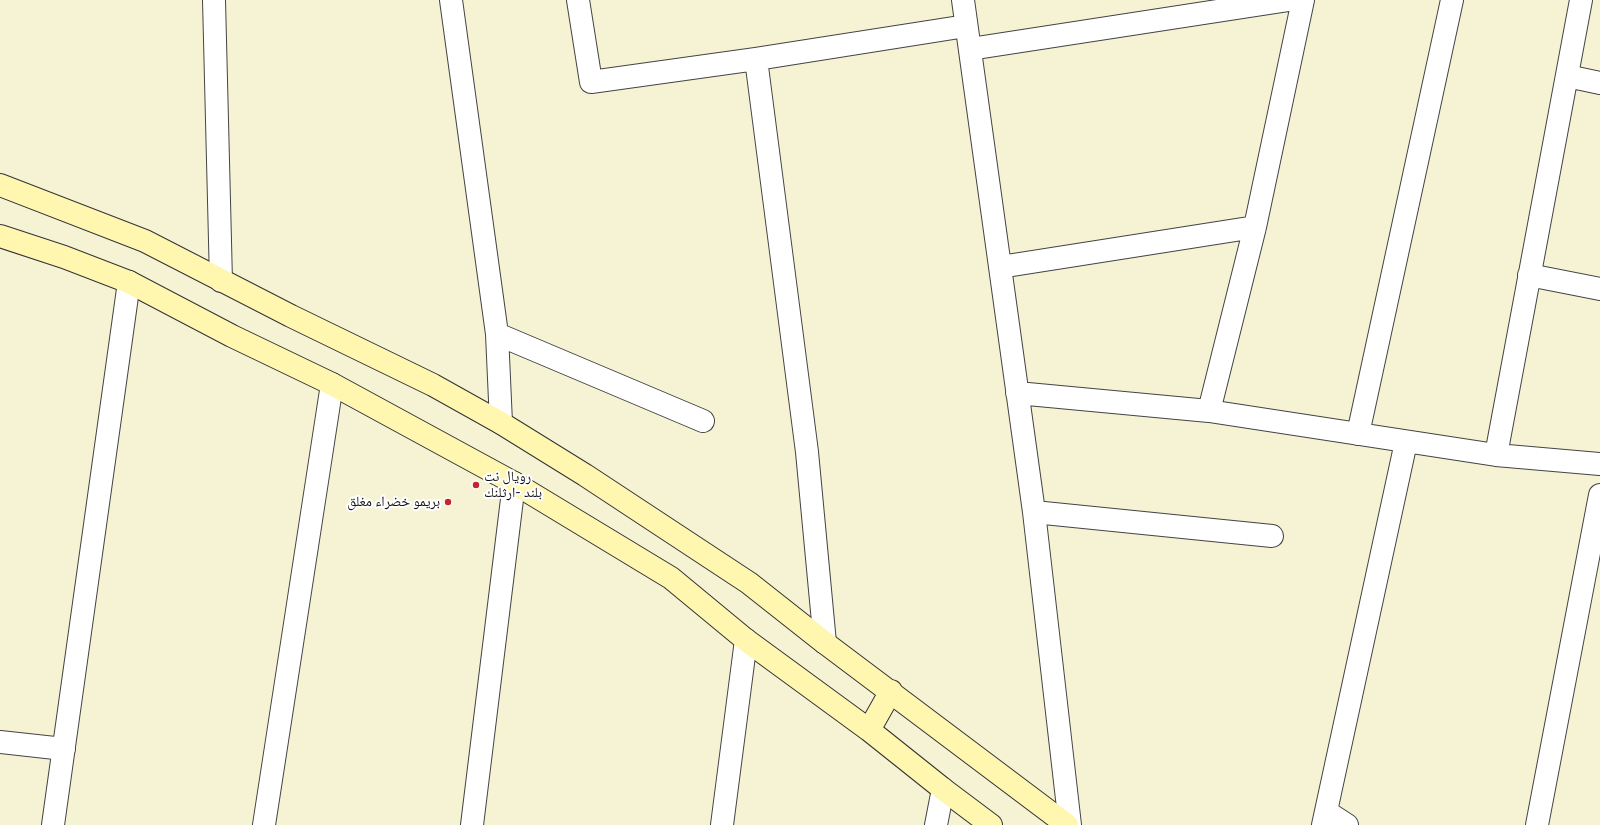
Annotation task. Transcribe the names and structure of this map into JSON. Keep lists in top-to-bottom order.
{
  "places": ["رويال نت بلند -ارثلنك", "بريمو خضراء مغلق"]
}
